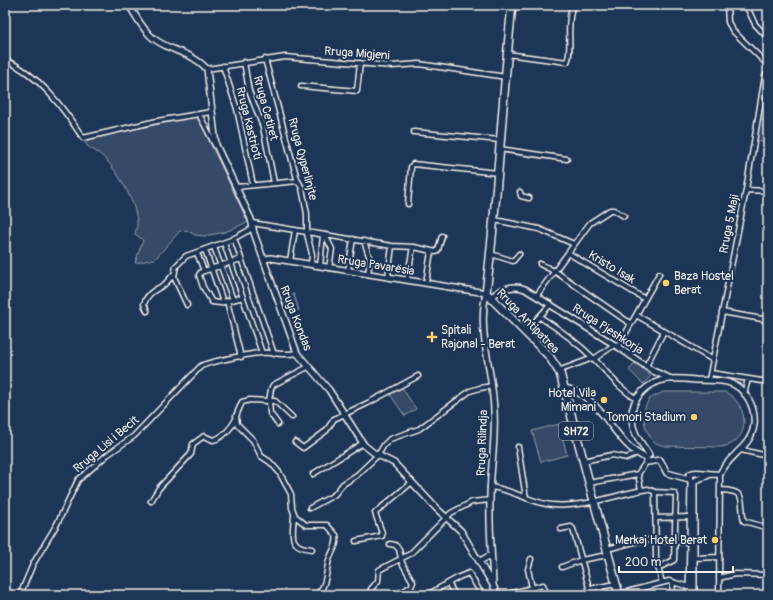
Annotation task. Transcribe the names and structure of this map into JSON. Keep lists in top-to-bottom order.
{
  "streets": {
    "main road": ["Rruga Antipatrea", "SH72"],
    "street": [
      "Rruga Migjeni",
      "Rruga Cetiret",
      "Rruga Kastrioti",
      "Rruga Qyperlinjte",
      "Rruga 5 Maji",
      "Rruga Pavarësia",
      "Kristo Isak",
      "Rruga Kondas",
      "Rruga Pjeshkorja",
      "Rruga Rilindja",
      "Rruga Lisi i Becit"
    ]
  },
  "crossings": [
    ["Rruga Migjeni", "Rruga Cetiret"],
    ["Rruga Migjeni", "Rruga Kastrioti"],
    ["Rruga Migjeni", "Rruga Qyperlinjte"],
    ["Rruga Migjeni", "Rruga Kondas"],
    ["Rruga Migjeni", "Rruga Antipatrea"],
    ["Rruga Qyperlinjte", "Rruga Pavarësia"],
    ["Rruga 5 Maji", "Rruga Pjeshkorja"],
    ["Rruga Pavarësia", "Rruga Kondas"],
    ["Rruga Pavarësia", "Rruga Antipatrea"],
    ["Rruga Pavarësia", "Rruga Pjeshkorja"],
    ["Rruga Pavarësia", "Rruga Rilindja"],
    ["Rruga Kondas", "Rruga Rilindja"],
    ["Rruga Kondas", "Rruga Lisi i Becit"],
    ["Rruga Antipatrea", "Rruga Pjeshkorja"],
    ["Rruga Antipatrea", "Rruga Rilindja"],
    ["Rruga Pjeshkorja", "Rruga Rilindja"]
  ],
  "places": {
    "other": [
      "Baza Hostel Berat",
      "Hotel Vila Mimani",
      "Tomori Stadium",
      "Merkaj Hotel Berat"
    ],
    "health": ["Spitali Rajonal - Berat"]
  },
  "scale_bar": "200 m"
}
